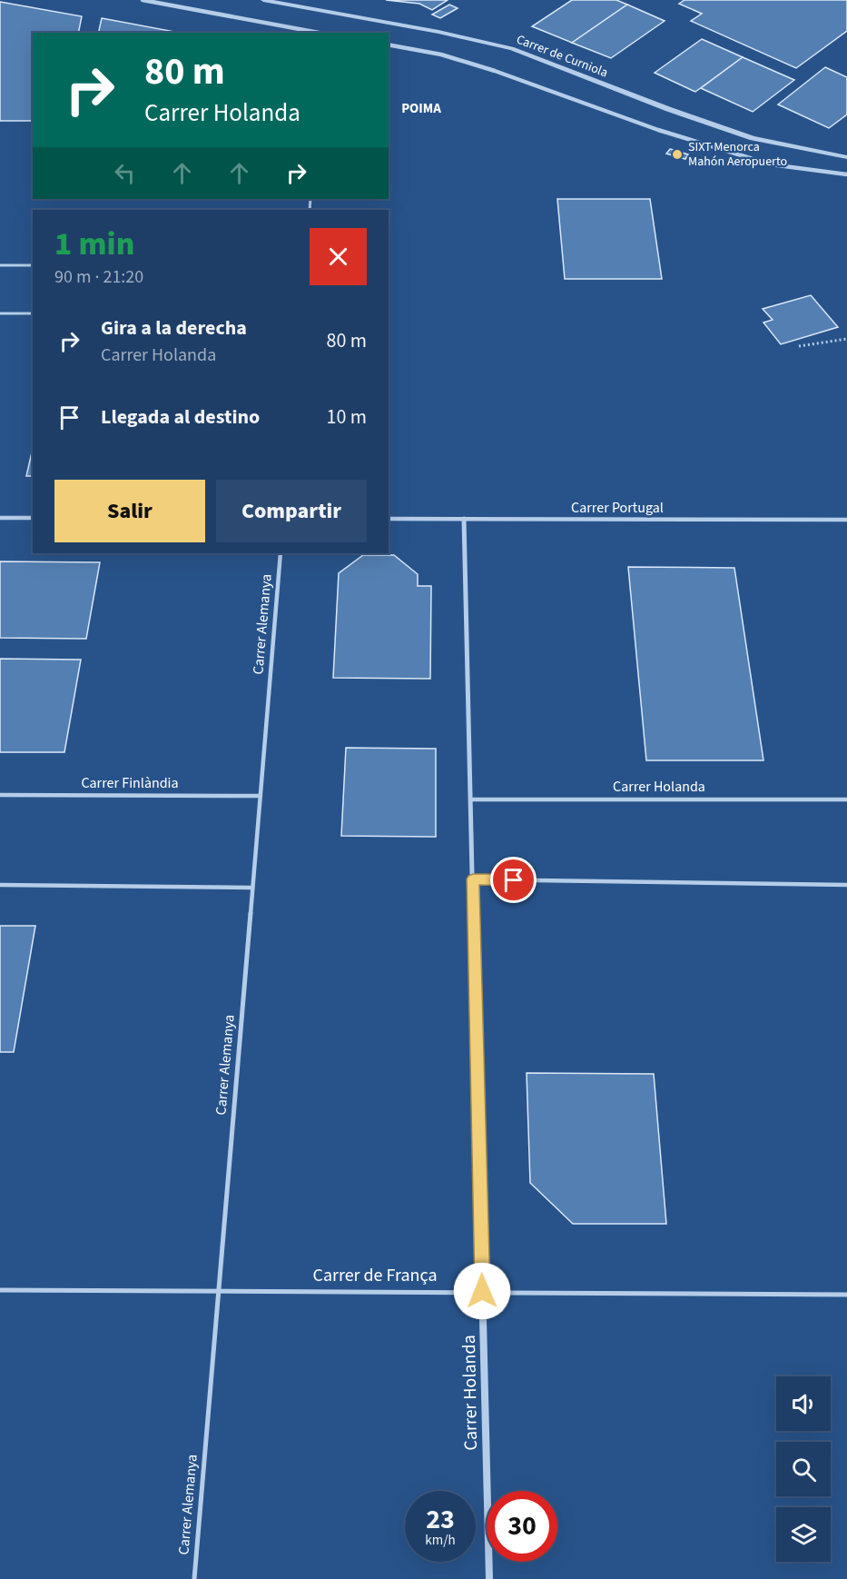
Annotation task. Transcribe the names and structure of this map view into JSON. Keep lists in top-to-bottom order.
{
  "streets": {
    "street": ["Carrer de Curniola", "Carrer Holanda"],
    "lane": [
      "Carrer Portugal",
      "Carrer Alemanya",
      "Carrer Finlàndia",
      "Carrer de França"
    ]
  },
  "crossings": [
    ["Carrer Portugal", "Carrer Holanda"],
    ["Carrer Alemanya", "Carrer Finlàndia"],
    ["Carrer Alemanya", "Carrer de França"],
    ["Carrer Holanda", "Carrer de França"]
  ],
  "districts": ["POIMA"],
  "places": ["SIXT Menorca Mahón Aeropuerto"],
  "page": {
    "turn": ["80 m", "Carrer Holanda"],
    "heading": ["1 min", "90 m · 21:20"],
    "list": [
      {
        "name": "Gira a la derecha",
        "note": "Carrer Holanda",
        "value": "80 m"
      },
      {
        "name": "Llegada al destino",
        "value": "10 m"
      }
    ],
    "buttons": ["Salir", "Compartir"],
    "speed": "23 km/h",
    "limit": "30"
  }
}
